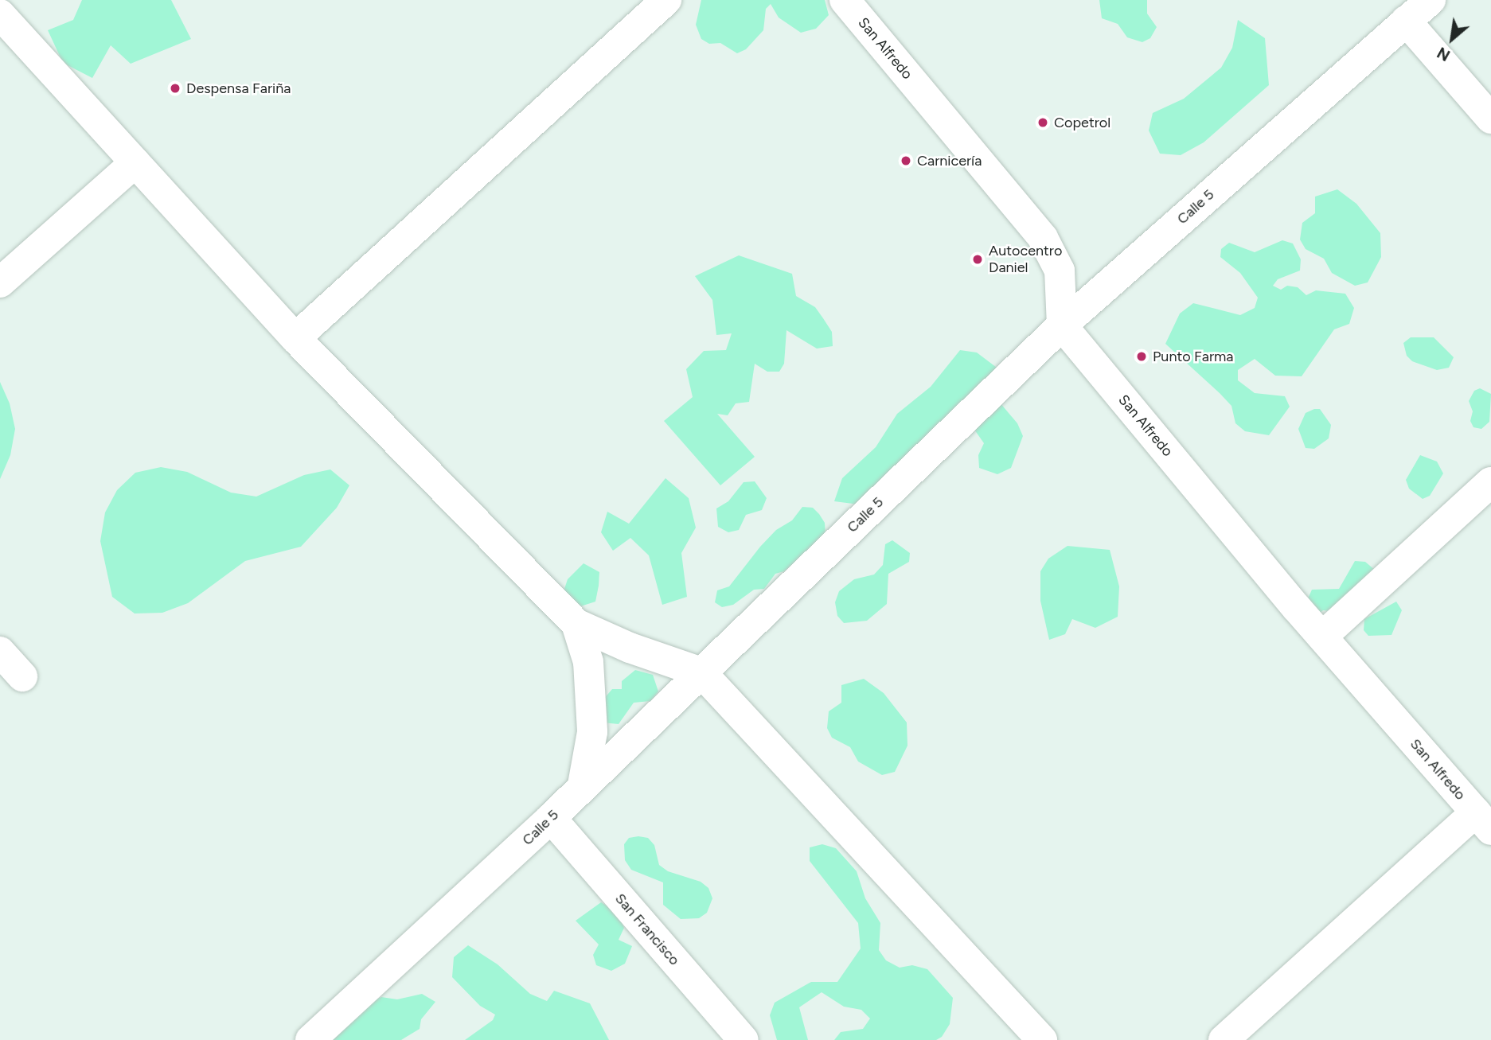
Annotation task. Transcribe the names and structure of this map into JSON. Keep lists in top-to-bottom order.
{
  "streets": {
    "street": ["San Alfredo", "Calle 5", "San Francisco"]
  },
  "crossings": [
    ["San Alfredo", "Calle 5"],
    ["Calle 5", "San Francisco"]
  ],
  "places": [
    "Despensa Fariña",
    "Copetrol",
    "Carnicería",
    "Autocentro Daniel",
    "Punto Farma"
  ],
  "north": "bottom left"
}
